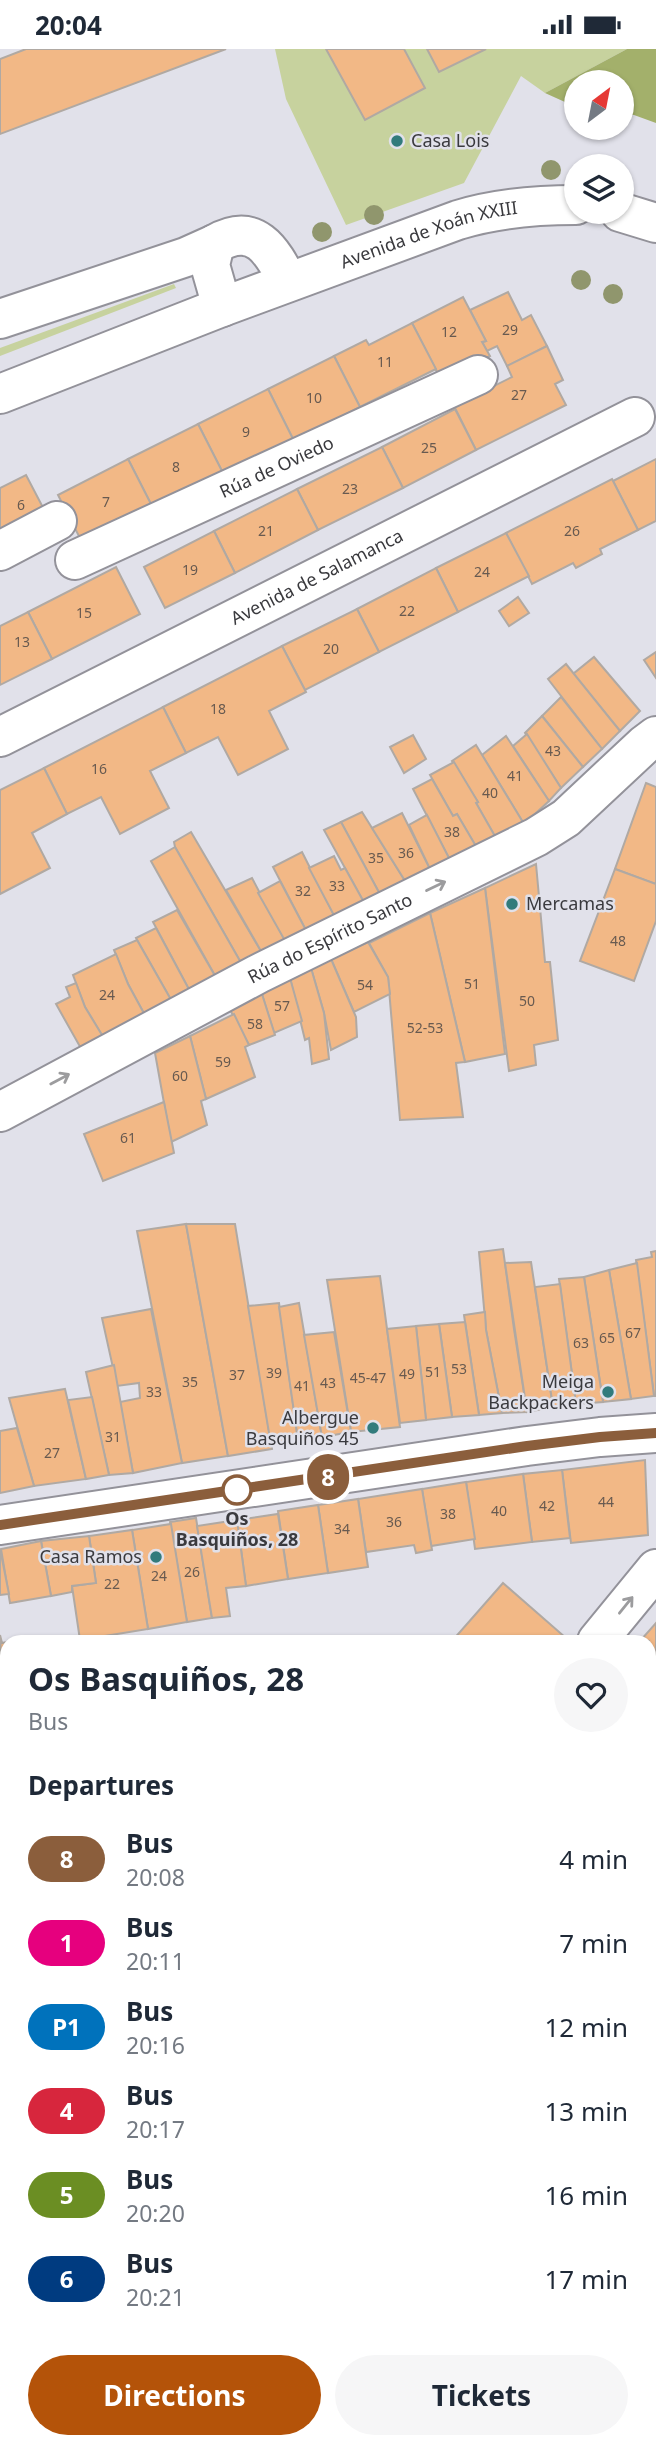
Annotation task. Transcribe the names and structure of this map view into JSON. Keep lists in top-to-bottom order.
{
  "streets": {
    "street": [
      "Avenida de Xoán XXIII",
      "Rúa de Oviedo",
      "Avenida de Salamanca",
      "Rúa do Espírito Santo"
    ]
  },
  "one_way": ["Rúa do Espírito Santo"],
  "places": [
    "Casa Lois",
    "Mercamas",
    "Meiga Backpackers",
    "Albergue Basquiños 45",
    "Os Basquiños, 28",
    "Casa Ramos"
  ],
  "lines": ["bus line 8"],
  "house_numbers": [
    "29",
    "12",
    "11",
    "27",
    "10",
    "9",
    "25",
    "8",
    "23",
    "7",
    "6",
    "21",
    "26",
    "19",
    "24",
    "22",
    "15",
    "13",
    "20",
    "18",
    "43",
    "16",
    "41",
    "40",
    "38",
    "36",
    "35",
    "33",
    "32",
    "48",
    "51",
    "54",
    "24",
    "50",
    "57",
    "58",
    "52-53",
    "59",
    "60",
    "61",
    "67",
    "65",
    "63",
    "53",
    "51",
    "39",
    "49",
    "37",
    "45-47",
    "35",
    "43",
    "41",
    "33",
    "31",
    "27",
    "44",
    "42",
    "40",
    "38",
    "36",
    "34",
    "26",
    "24",
    "22"
  ],
  "north": "top right",
  "page": {
    "status": "20:04",
    "on_map": "8",
    "heading": [
      ["Os Basquiños, 28", "Bus"],
      "Departures"
    ],
    "list": [
      {
        "mark": "8",
        "name": "Bus",
        "note": "20:08",
        "value": "4 min"
      },
      {
        "mark": "1",
        "name": "Bus",
        "note": "20:11",
        "value": "7 min"
      },
      {
        "mark": "P1",
        "name": "Bus",
        "note": "20:16",
        "value": "12 min"
      },
      {
        "mark": "4",
        "name": "Bus",
        "note": "20:17",
        "value": "13 min"
      },
      {
        "mark": "5",
        "name": "Bus",
        "note": "20:20",
        "value": "16 min"
      },
      {
        "mark": "6",
        "name": "Bus",
        "note": "20:21",
        "value": "17 min"
      }
    ],
    "buttons": ["Directions", "Tickets"]
  }
}
